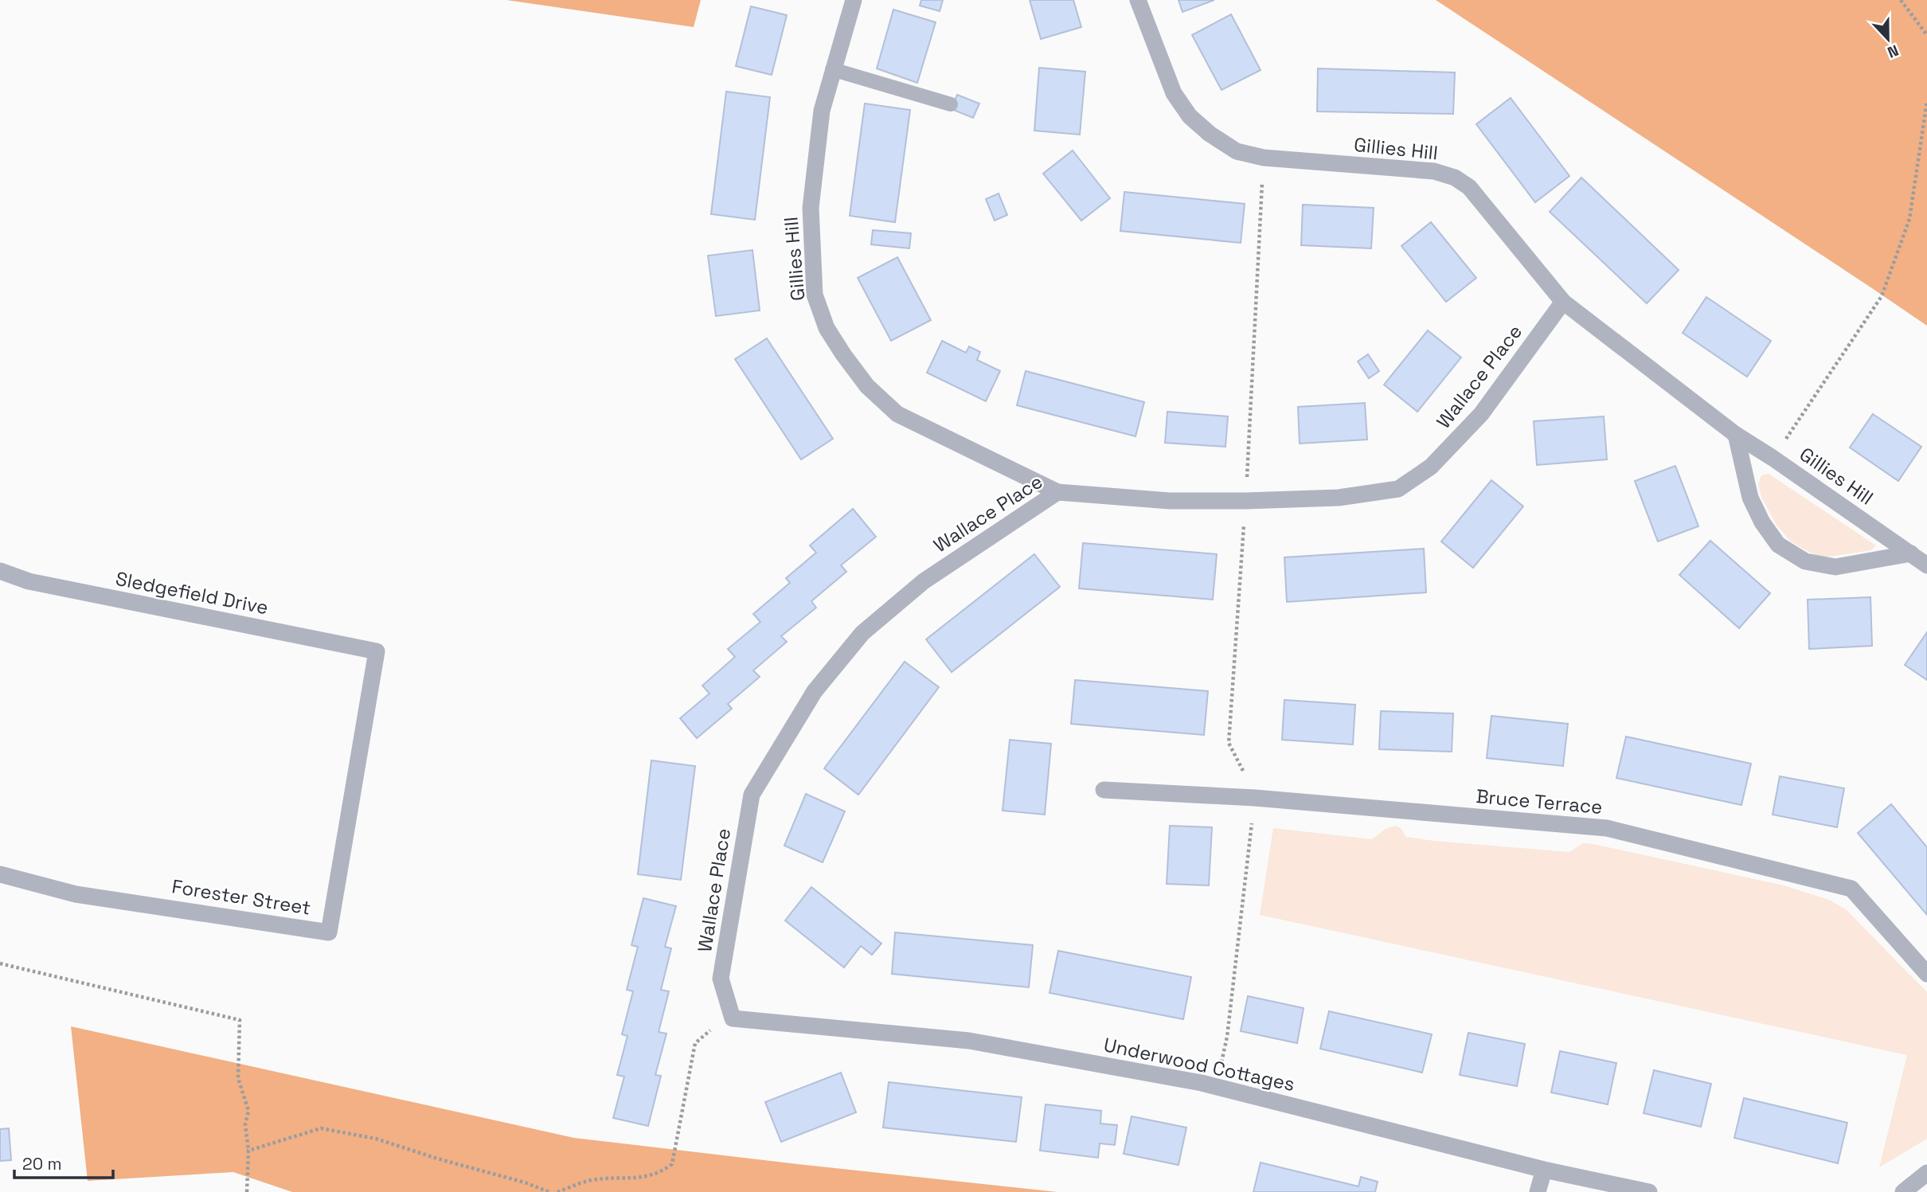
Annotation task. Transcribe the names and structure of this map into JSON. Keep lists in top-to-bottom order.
{
  "streets": {
    "street": [
      "Gillies Hill",
      "Wallace Place",
      "Sledgefield Drive",
      "Bruce Terrace",
      "Forester Street",
      "Underwood Cottages"
    ]
  },
  "crossings": [
    ["Gillies Hill", "Wallace Place"],
    ["Wallace Place", "Underwood Cottages"],
    ["Sledgefield Drive", "Forester Street"]
  ],
  "scale_bar": "20 m",
  "north": "bottom"
}
